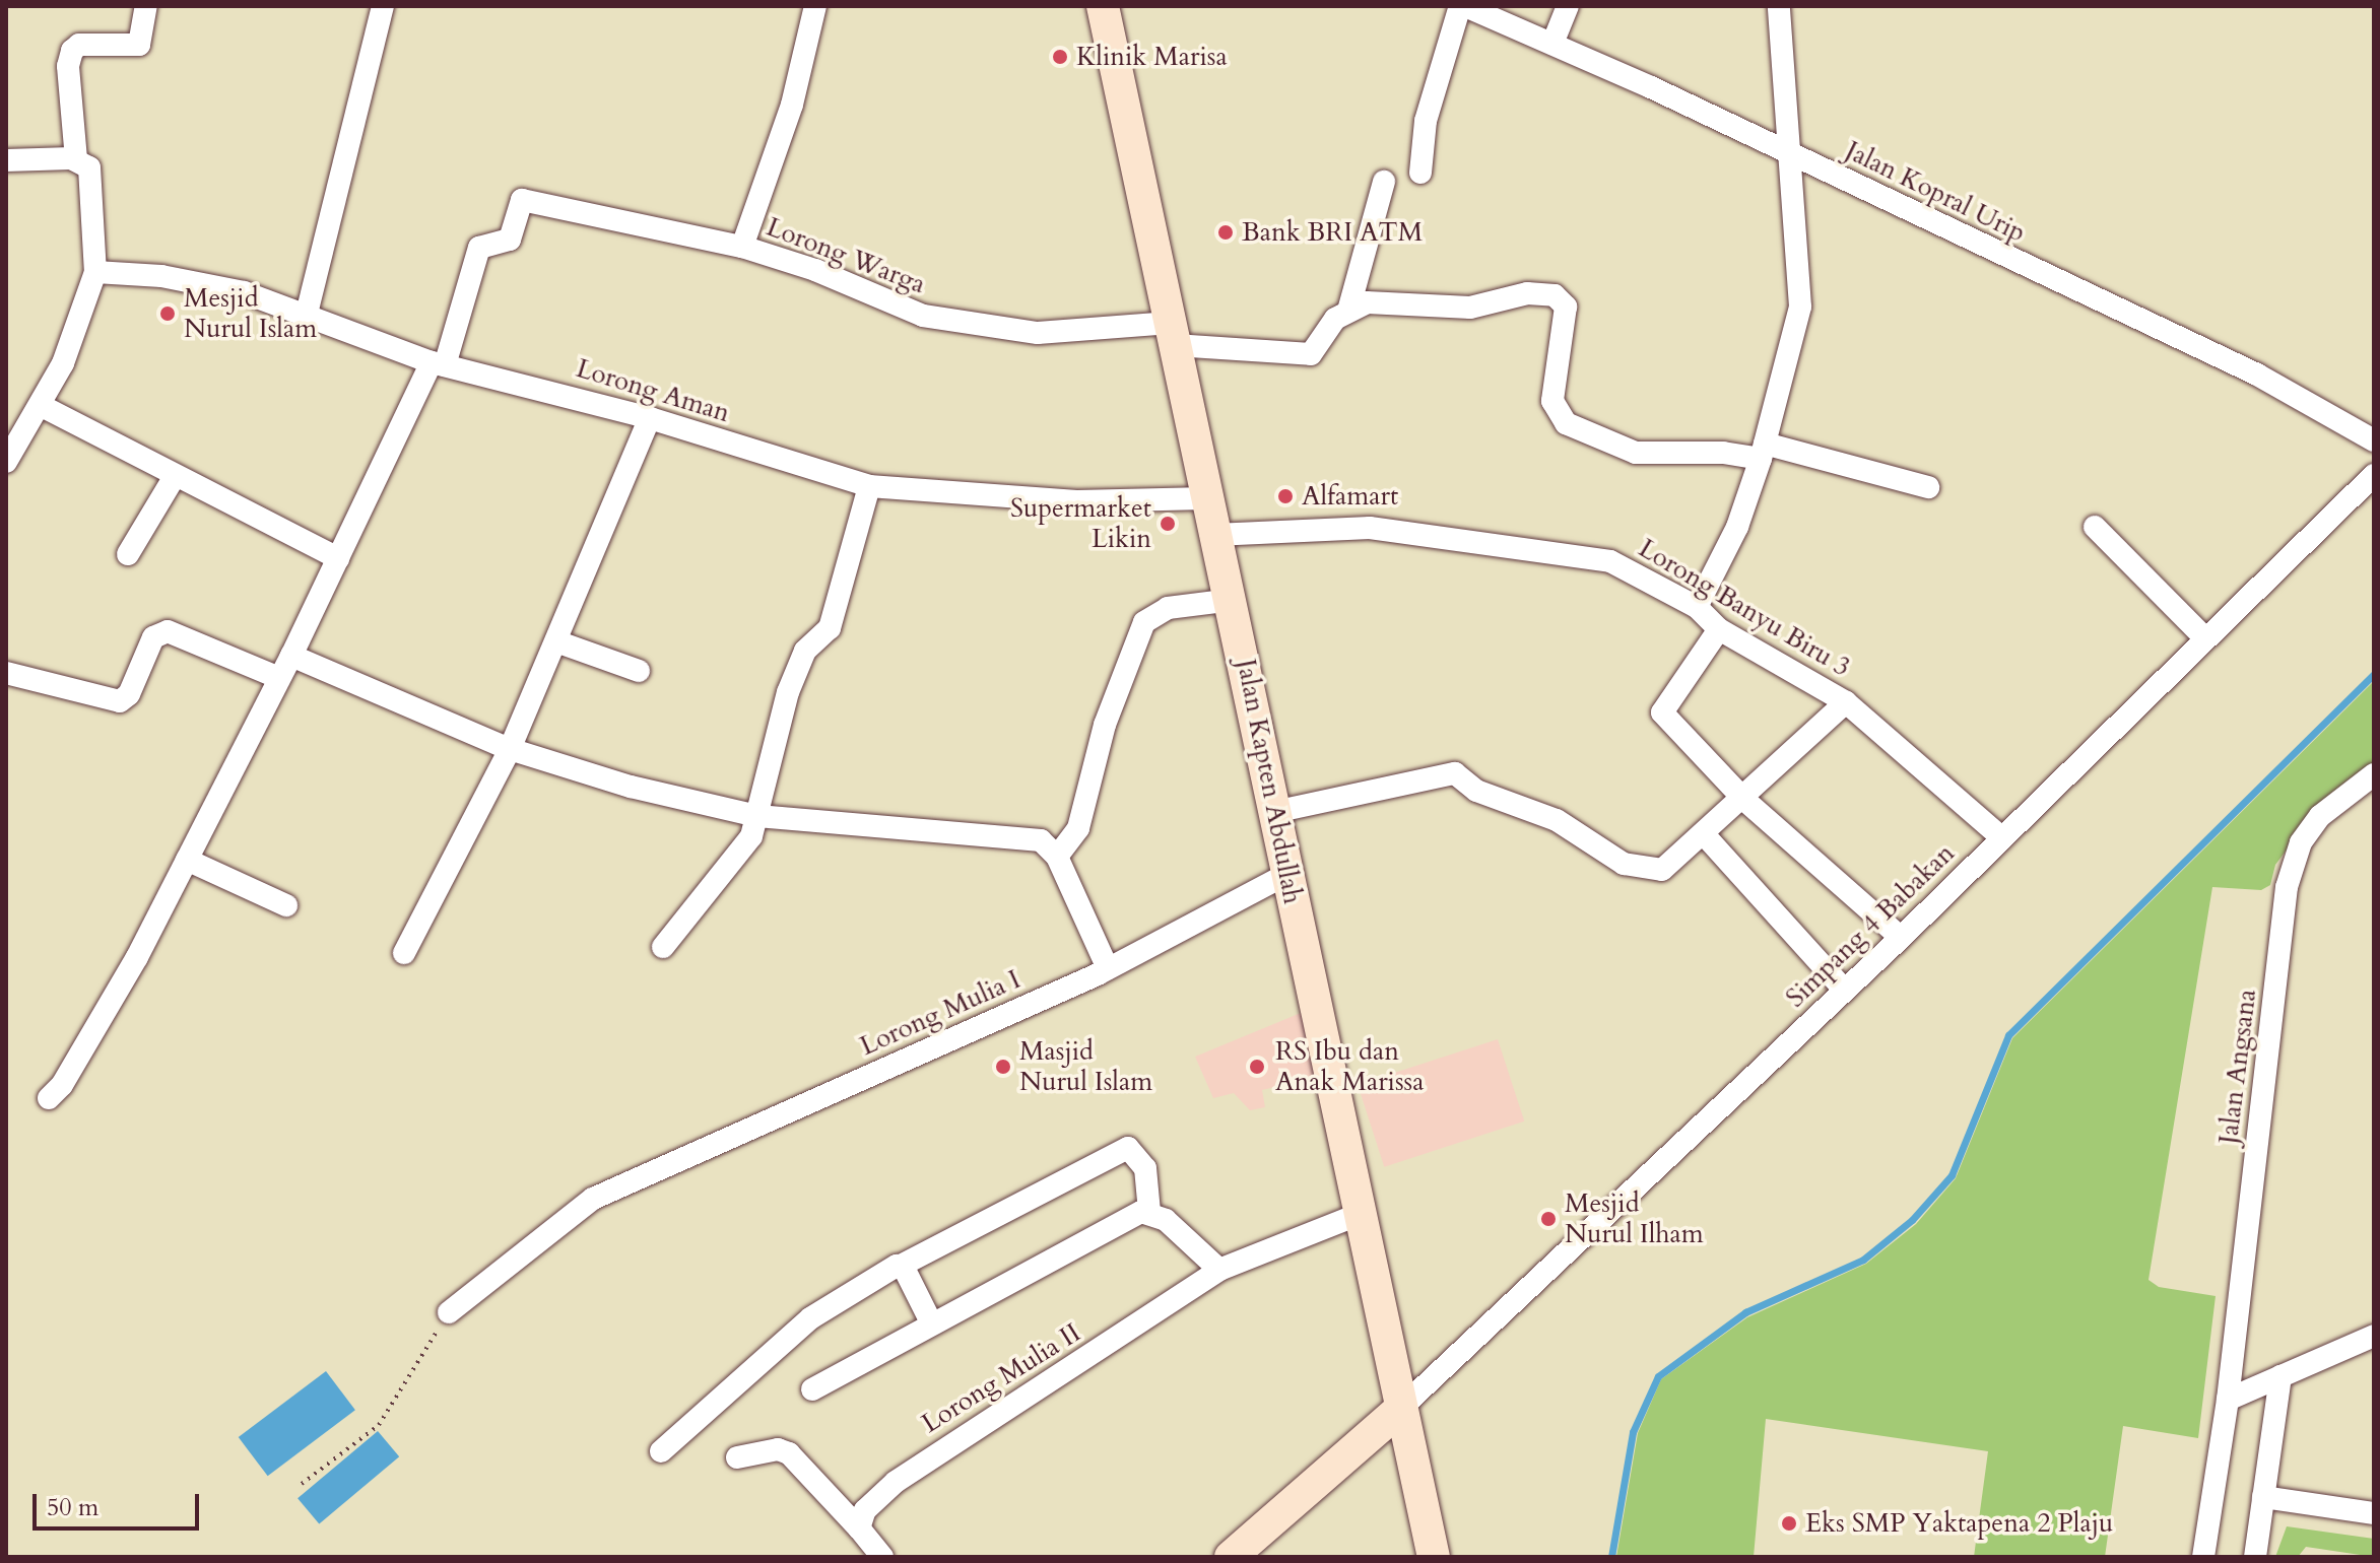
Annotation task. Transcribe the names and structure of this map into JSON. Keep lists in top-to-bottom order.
{
  "streets": {
    "main road": ["Jalan Kapten Abdullah"],
    "street": [
      "Jalan Kopral Urip",
      "Lorong Warga",
      "Lorong Aman",
      "Lorong Banyu Biru 3",
      "Simpang 4 Babakan",
      "Lorong Mulia I",
      "Jalan Angsana",
      "Lorong Mulia II"
    ]
  },
  "crossings": [
    ["Lorong Warga", "Lorong Aman"],
    ["Lorong Warga", "Jalan Kapten Abdullah"],
    ["Lorong Aman", "Jalan Kapten Abdullah"],
    ["Lorong Banyu Biru 3", "Jalan Kapten Abdullah"],
    ["Lorong Banyu Biru 3", "Simpang 4 Babakan"],
    ["Jalan Kapten Abdullah", "Simpang 4 Babakan"],
    ["Jalan Kapten Abdullah", "Lorong Mulia I"],
    ["Jalan Kapten Abdullah", "Lorong Mulia II"]
  ],
  "places": [
    "Klinik Marisa",
    "Bank BRI ATM",
    "Mesjid Nurul Islam",
    "Alfamart",
    "Supermarket Likin",
    "Masjid Nurul Islam",
    "RS Ibu dan Anak Marissa",
    "Mesjid Nurul Ilham",
    "Eks SMP Yaktapena 2 Plaju"
  ],
  "scale_bar": "50 m"
}
